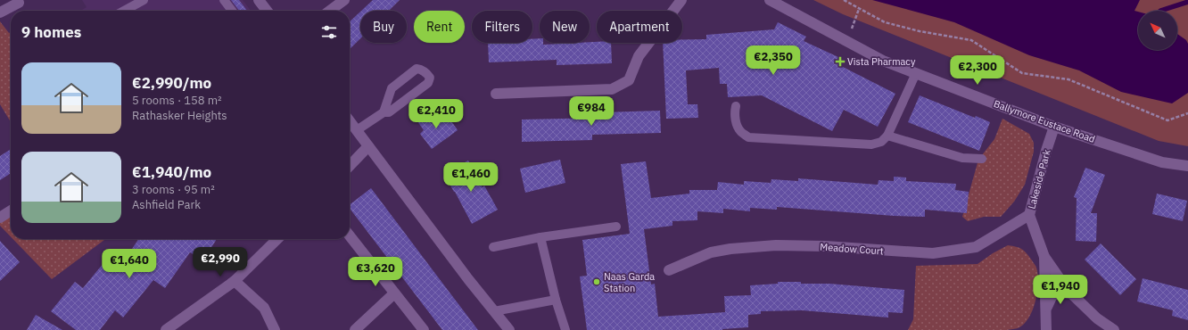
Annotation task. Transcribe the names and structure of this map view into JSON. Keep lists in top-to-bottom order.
{
  "streets": {
    "street": ["Ballymore Eustace Road", "Lakeside Park", "Meadow Court"]
  },
  "crossings": [
    ["Ballymore Eustace Road", "Lakeside Park"],
    ["Lakeside Park", "Meadow Court"]
  ],
  "places": {
    "health": ["Vista Pharmacy"],
    "other": ["Naas Garda Station"]
  },
  "north": "top left",
  "page": {
    "chip": [
      "Buy",
      "Rent",
      "Filters",
      "New",
      "Apartment"
    ],
    "heading": "9 homes",
    "price": [
      "€2,350",
      "€2,300",
      "€984",
      "€2,410",
      "€1,460",
      "€2,990",
      "€1,640",
      "€3,620",
      "€1,940"
    ],
    "list": [
      {
        "name": "€2,990/mo",
        "note": "5 rooms · 158 m² · Rathasker Heights"
      },
      {
        "name": "€1,940/mo",
        "note": "3 rooms · 95 m² · Ashfield Park"
      }
    ]
  }
}
